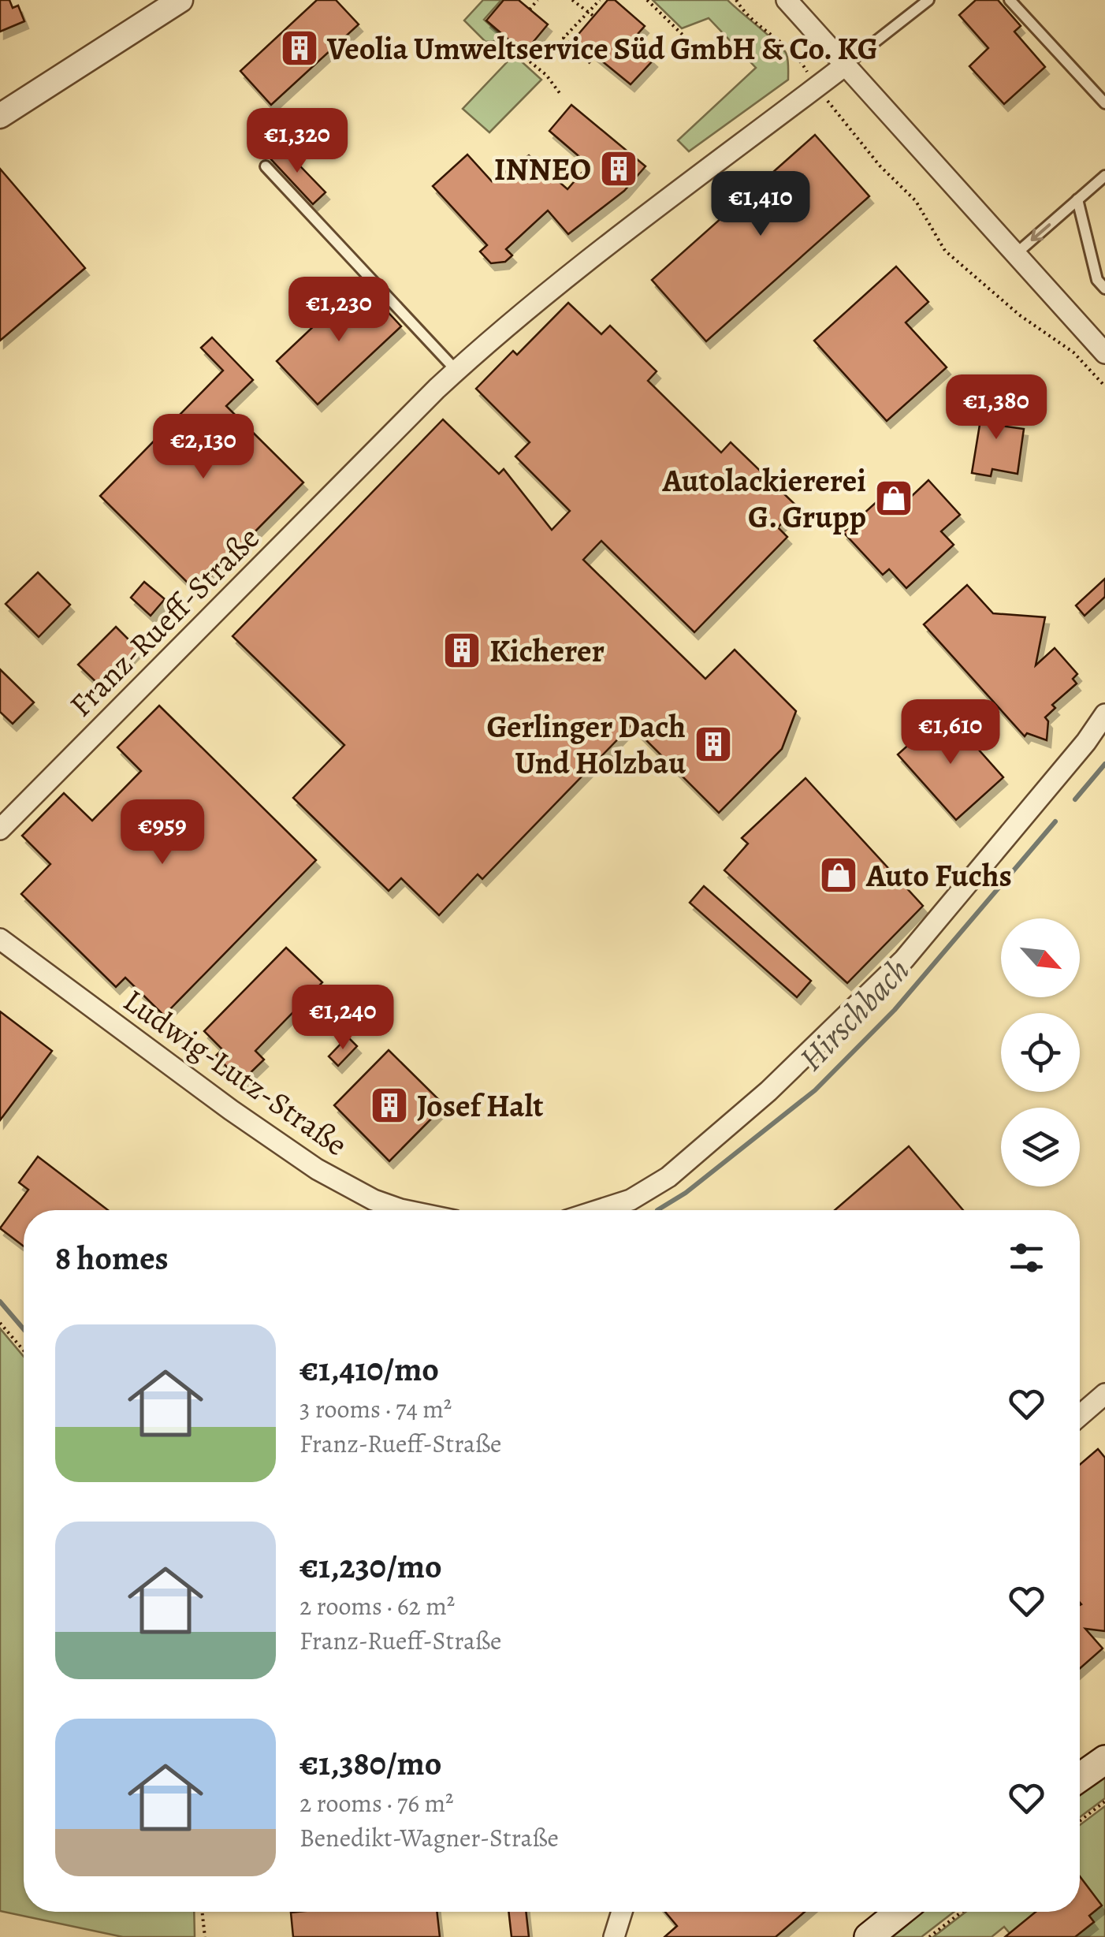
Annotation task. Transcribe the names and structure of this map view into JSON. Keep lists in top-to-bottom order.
{
  "streets": {
    "street": ["Franz-Rueff-Straße", "Ludwig-Lutz-Straße"]
  },
  "water": ["Hirschbach"],
  "places": {
    "building": [
      "Veolia Umweltservice Süd GmbH & Co. KG",
      "INNEO",
      "Kicherer",
      "Gerlinger Dach Und Holzbau",
      "Josef Halt"
    ],
    "shop": ["Autolackiererei G. Grupp", "Auto Fuchs"]
  },
  "north": "bottom right",
  "page": {
    "price": [
      "€1,320",
      "€1,410",
      "€1,230",
      "€1,380",
      "€2,130",
      "€1,610",
      "€959",
      "€1,240"
    ],
    "heading": "8 homes",
    "list": [
      {
        "name": "€1,410/mo",
        "note": "3 rooms · 74 m² · Franz-Rueff-Straße"
      },
      {
        "name": "€1,230/mo",
        "note": "2 rooms · 62 m² · Franz-Rueff-Straße"
      },
      {
        "name": "€1,380/mo",
        "note": "2 rooms · 76 m² · Benedikt-Wagner-Straße"
      }
    ]
  }
}
